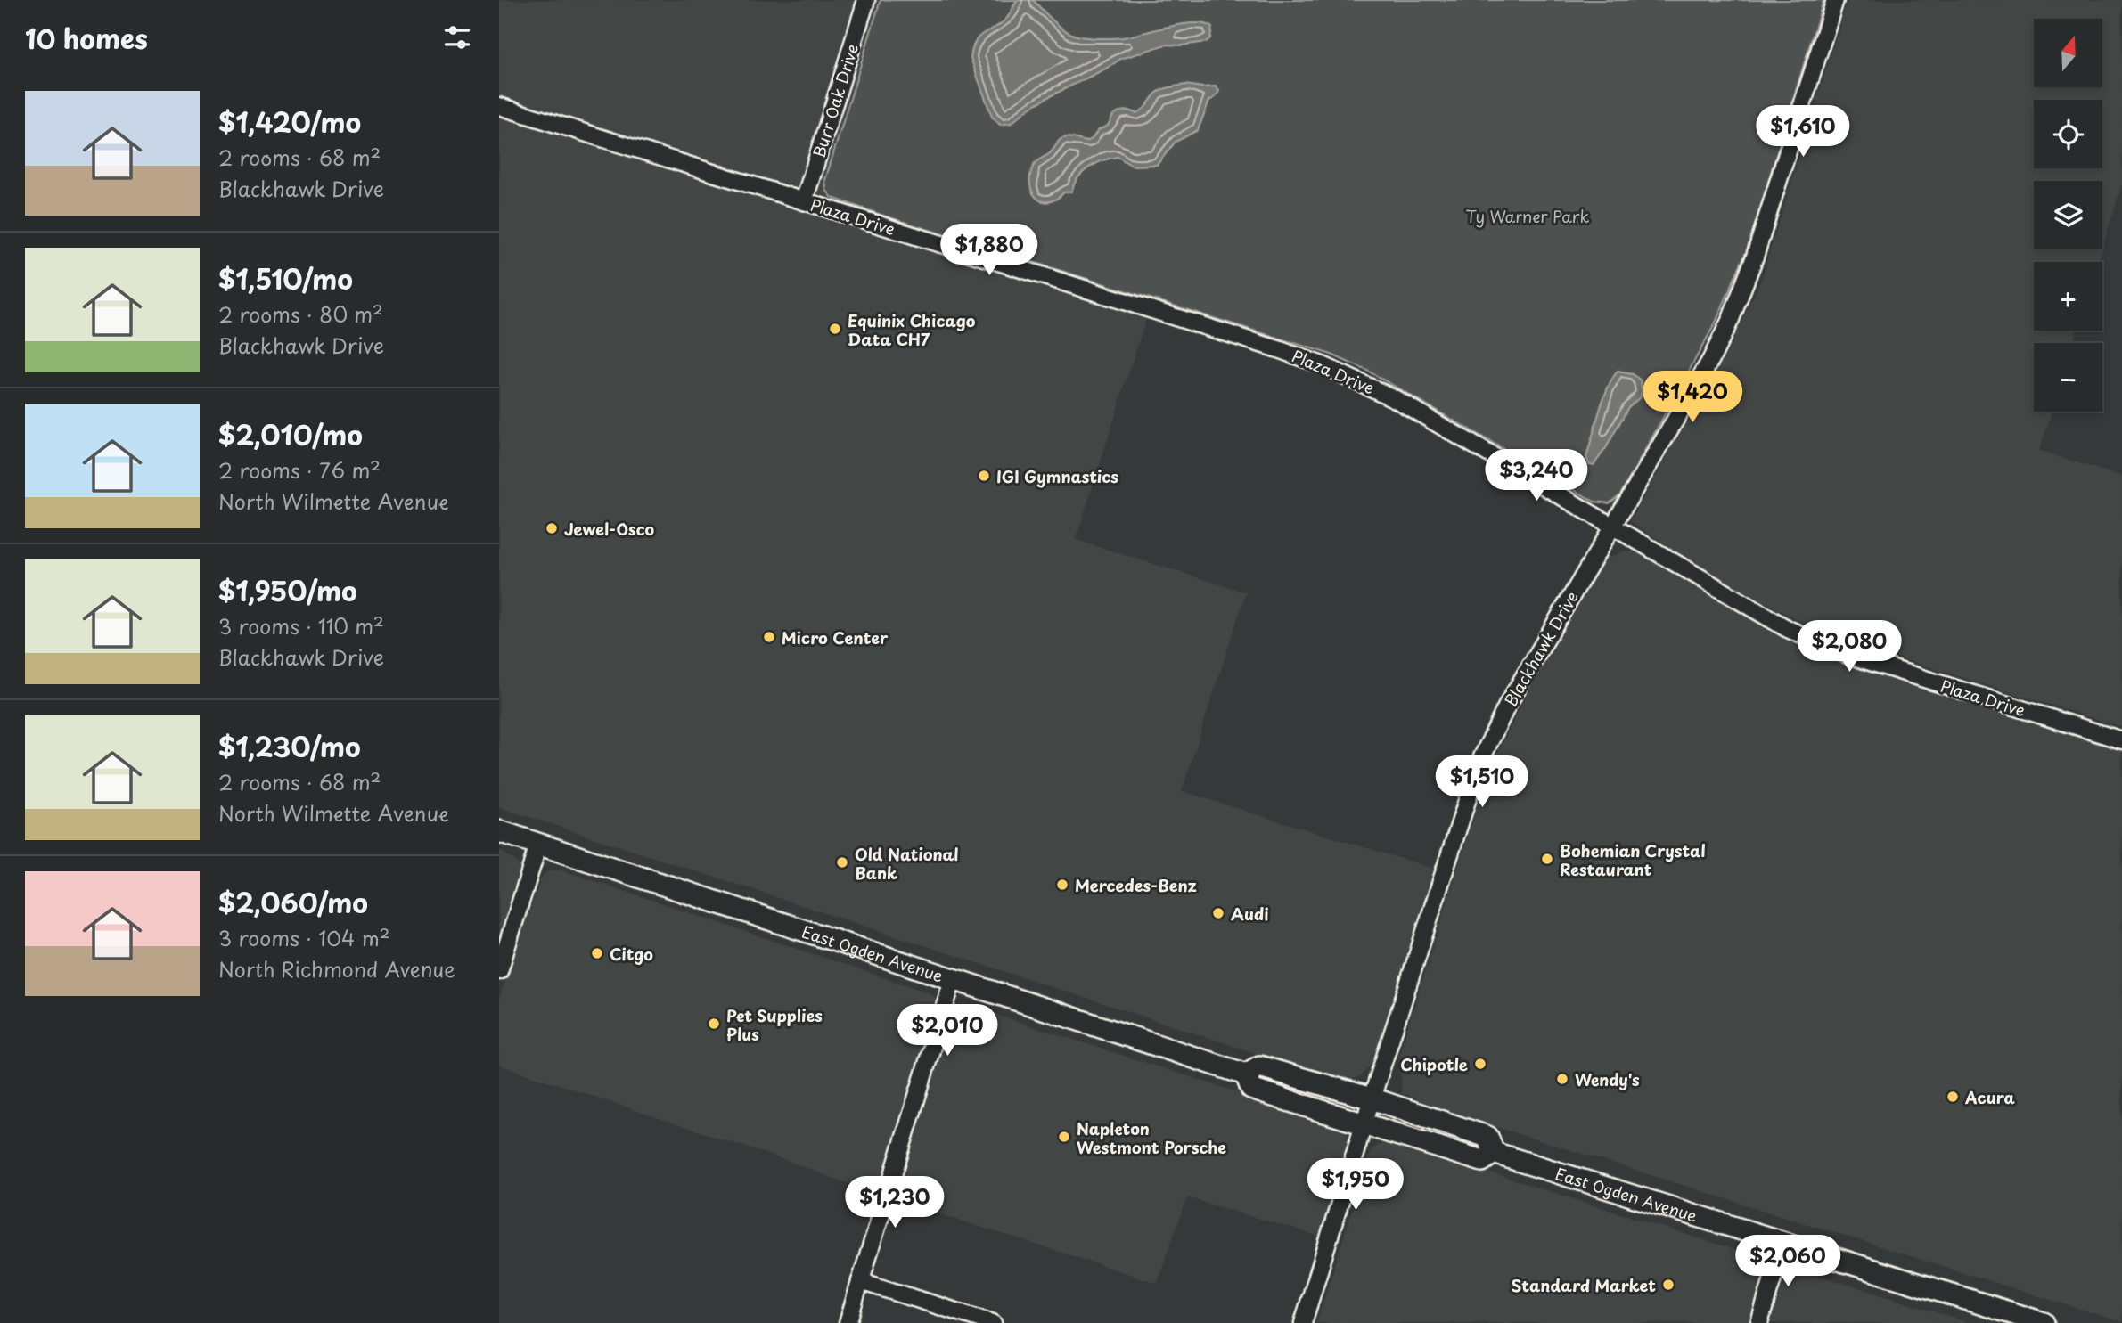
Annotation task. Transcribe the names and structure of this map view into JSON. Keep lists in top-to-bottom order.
{
  "streets": {
    "main road": ["East Ogden Avenue"],
    "street": ["Burr Oak Drive", "Plaza Drive", "Blackhawk Drive"]
  },
  "crossings": [
    ["Burr Oak Drive", "Plaza Drive"],
    ["Plaza Drive", "Blackhawk Drive"],
    ["Blackhawk Drive", "East Ogden Avenue"]
  ],
  "parks": ["Ty Warner Park"],
  "places": [
    "Equinix Chicago Data CH7",
    "IGI Gymnastics",
    "Jewel-Osco",
    "Micro Center",
    "Bohemian Crystal Restaurant",
    "Old National Bank",
    "Mercedes-Benz",
    "Audi",
    "Citgo",
    "Pet Supplies Plus",
    "Chipotle",
    "Wendy's",
    "Acura",
    "Napleton Westmont Porsche",
    "Standard Market"
  ],
  "north": "top",
  "page": {
    "heading": "10 homes",
    "map_buttons": ["+", "−"],
    "list": [
      {
        "name": "$1,420/mo",
        "note": "2 rooms · 68 m² · Blackhawk Drive"
      },
      {
        "name": "$1,510/mo",
        "note": "2 rooms · 80 m² · Blackhawk Drive"
      },
      {
        "name": "$2,010/mo",
        "note": "2 rooms · 76 m² · North Wilmette Avenue"
      },
      {
        "name": "$1,950/mo",
        "note": "3 rooms · 110 m² · Blackhawk Drive"
      },
      {
        "name": "$1,230/mo",
        "note": "2 rooms · 68 m² · North Wilmette Avenue"
      },
      {
        "name": "$2,060/mo",
        "note": "3 rooms · 104 m² · North Richmond Avenue"
      }
    ],
    "price": [
      "$1,610",
      "$1,880",
      "$1,420",
      "$3,240",
      "$2,080",
      "$1,510",
      "$2,010",
      "$1,950",
      "$1,230",
      "$2,060"
    ]
  }
}
